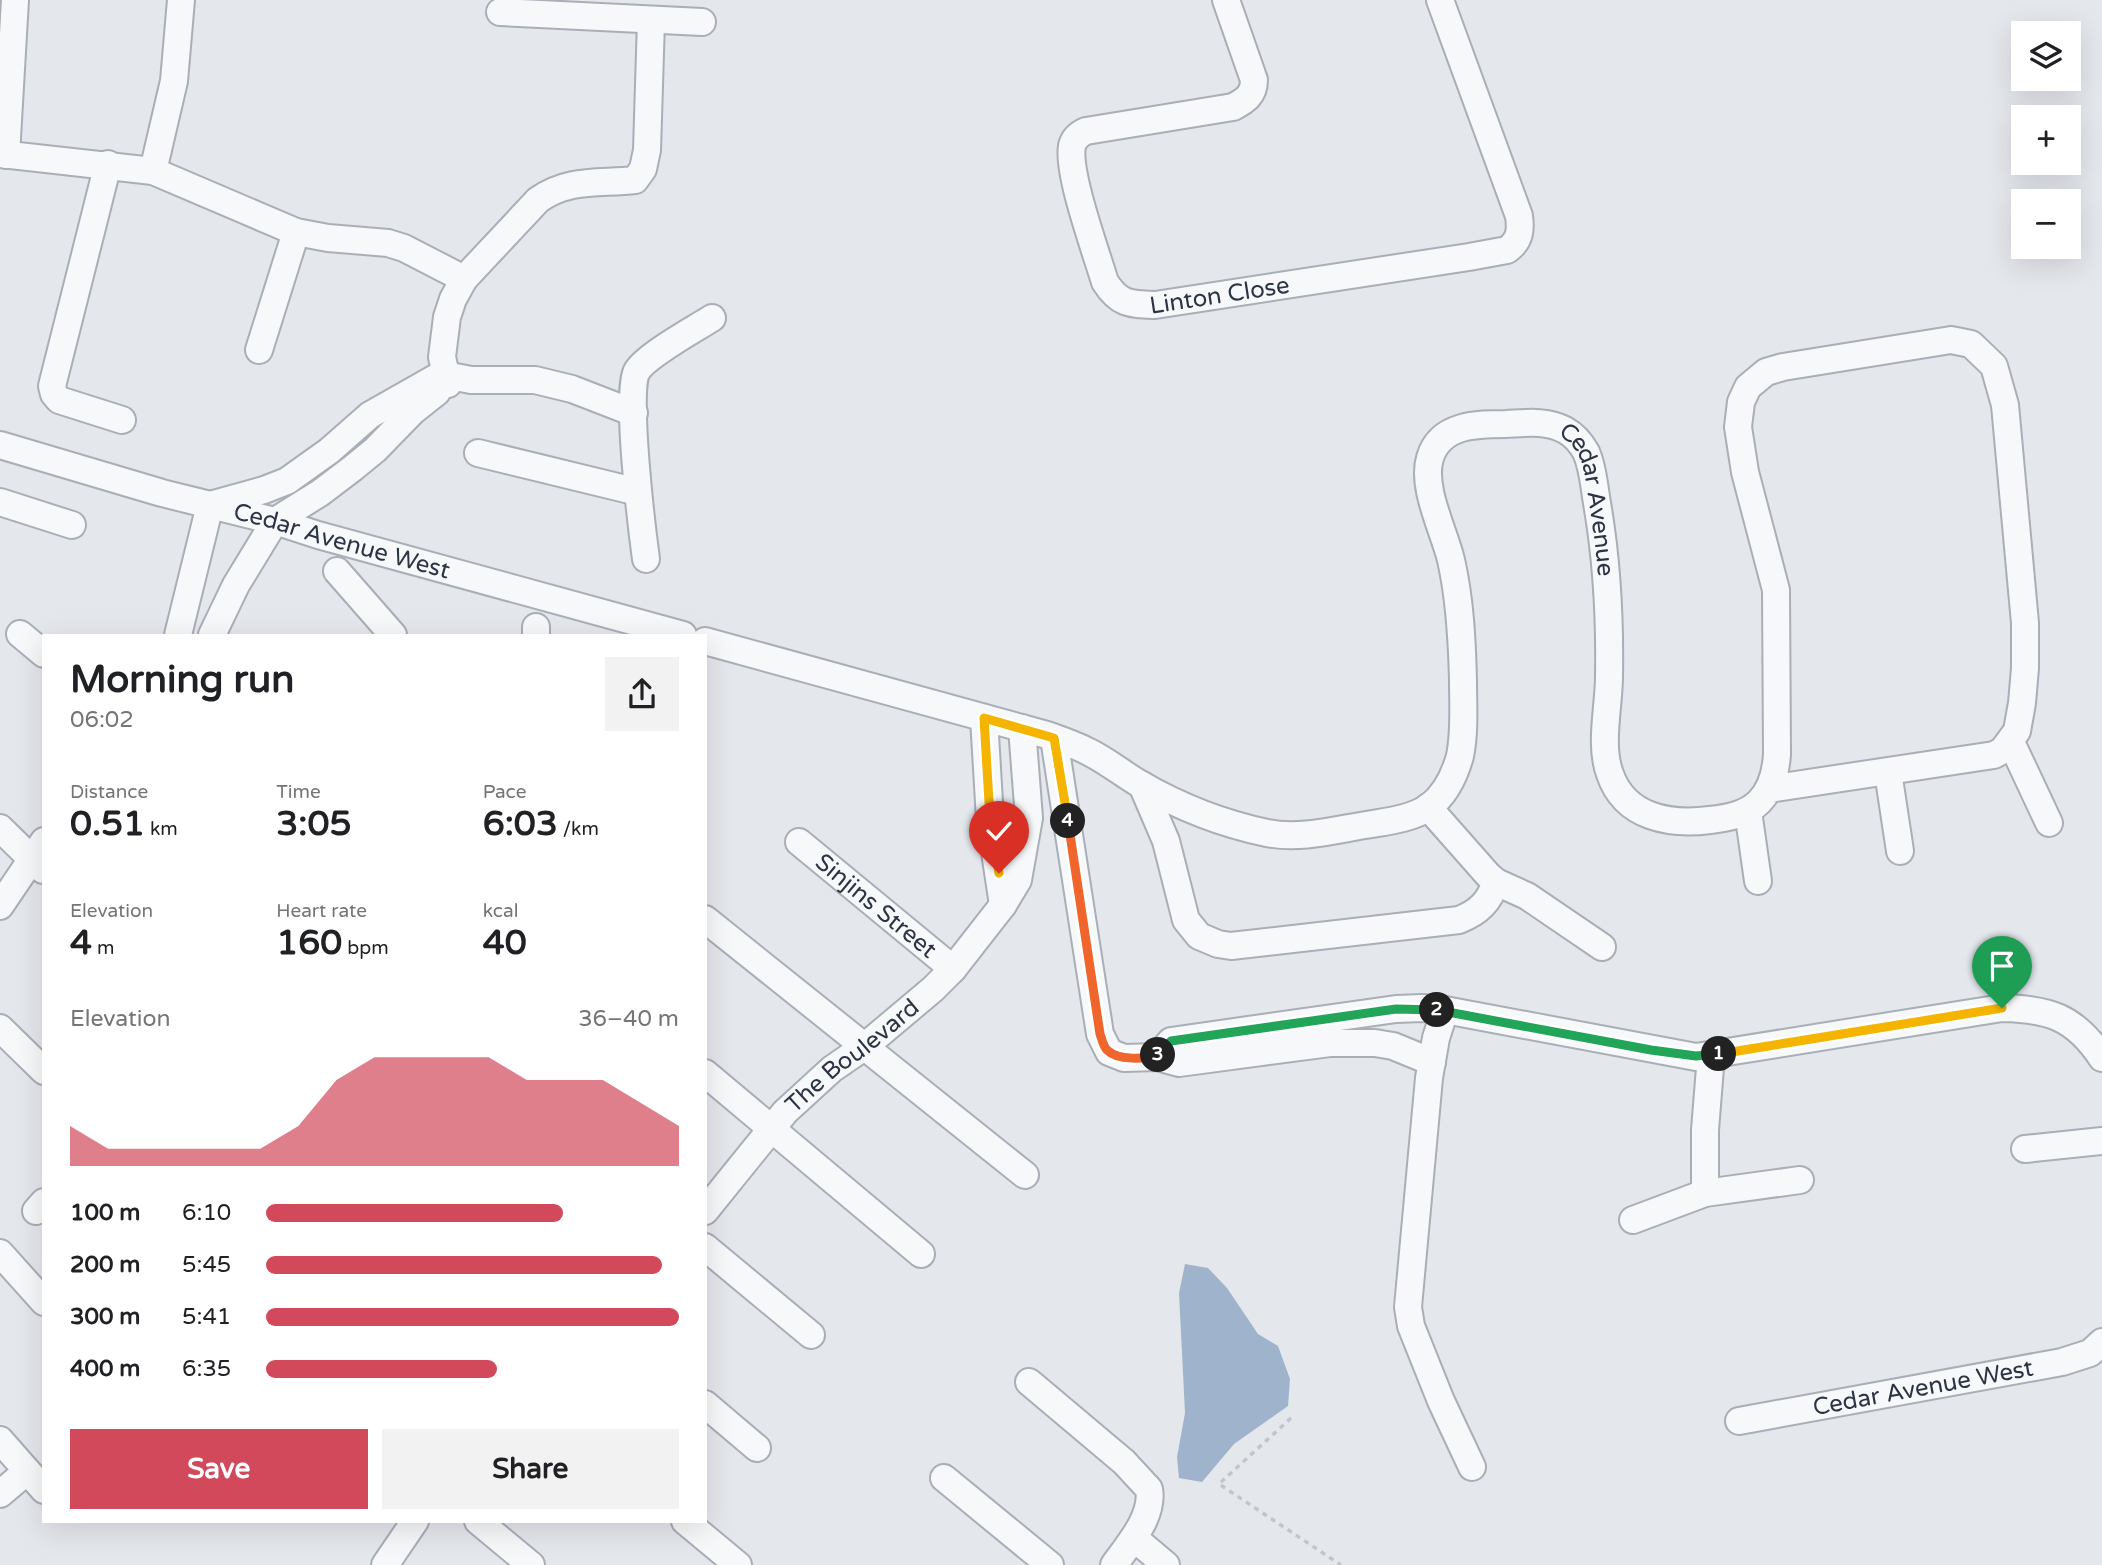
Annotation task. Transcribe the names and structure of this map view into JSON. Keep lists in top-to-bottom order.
{
  "streets": {
    "street": [
      "Linton Close",
      "Cedar Avenue",
      "Cedar Avenue West",
      "Sinjins Street",
      "The Boulevard"
    ]
  },
  "crossings": [
    ["Sinjins Street", "The Boulevard"]
  ],
  "page": {
    "map_buttons": ["+", "−"],
    "heading": ["Morning run", "06:02"],
    "stats": [
      ["Distance", "0.51 km"],
      ["Time", "3:05"],
      ["Pace", "6:03 /km"],
      ["Elevation", "4 m"],
      ["Heart rate", "160 bpm"],
      ["kcal", "40"]
    ],
    "pins": [
      "4",
      "2",
      "1",
      "3"
    ],
    "chart": ["Elevation", "36–40 m"],
    "list": [
      {
        "name": "100 m",
        "note": "6:10"
      },
      {
        "name": "200 m",
        "note": "5:45"
      },
      {
        "name": "300 m",
        "note": "5:41"
      },
      {
        "name": "400 m",
        "note": "6:35"
      }
    ],
    "buttons": ["Save", "Share"]
  }
}
